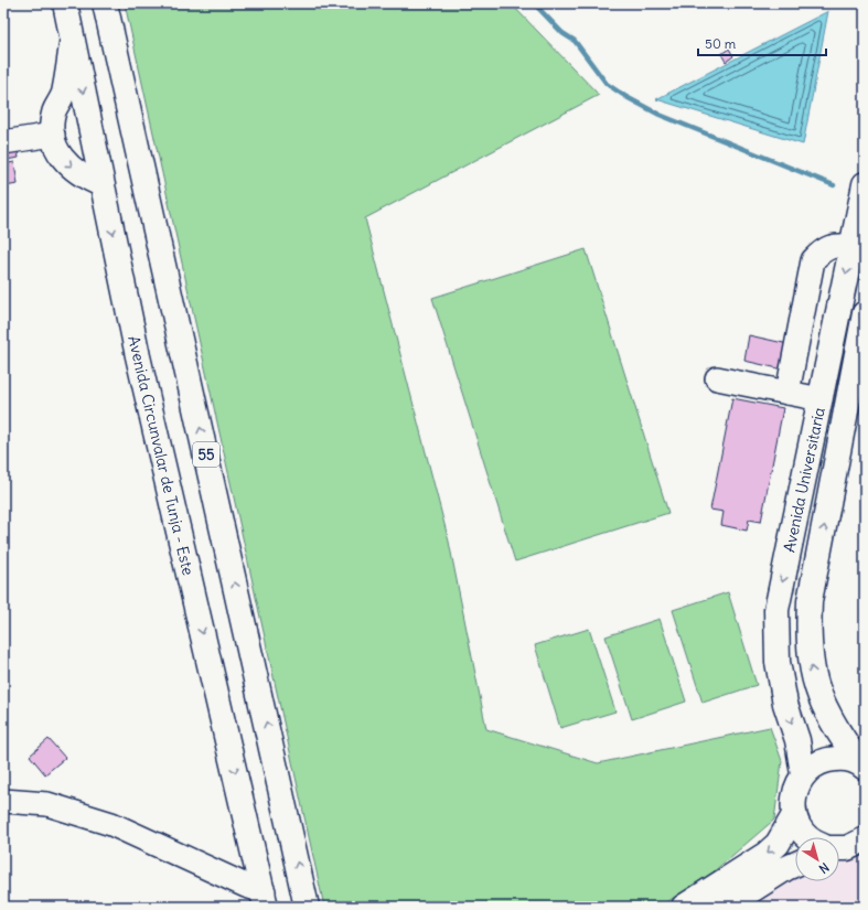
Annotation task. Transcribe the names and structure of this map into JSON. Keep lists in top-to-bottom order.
{
  "streets": {
    "main road": ["55", "Avenida Circunvalar de Tunja - Este", "Avenida Universitaria"]
  },
  "scale_bar": "50 m",
  "north": "bottom right"
}
